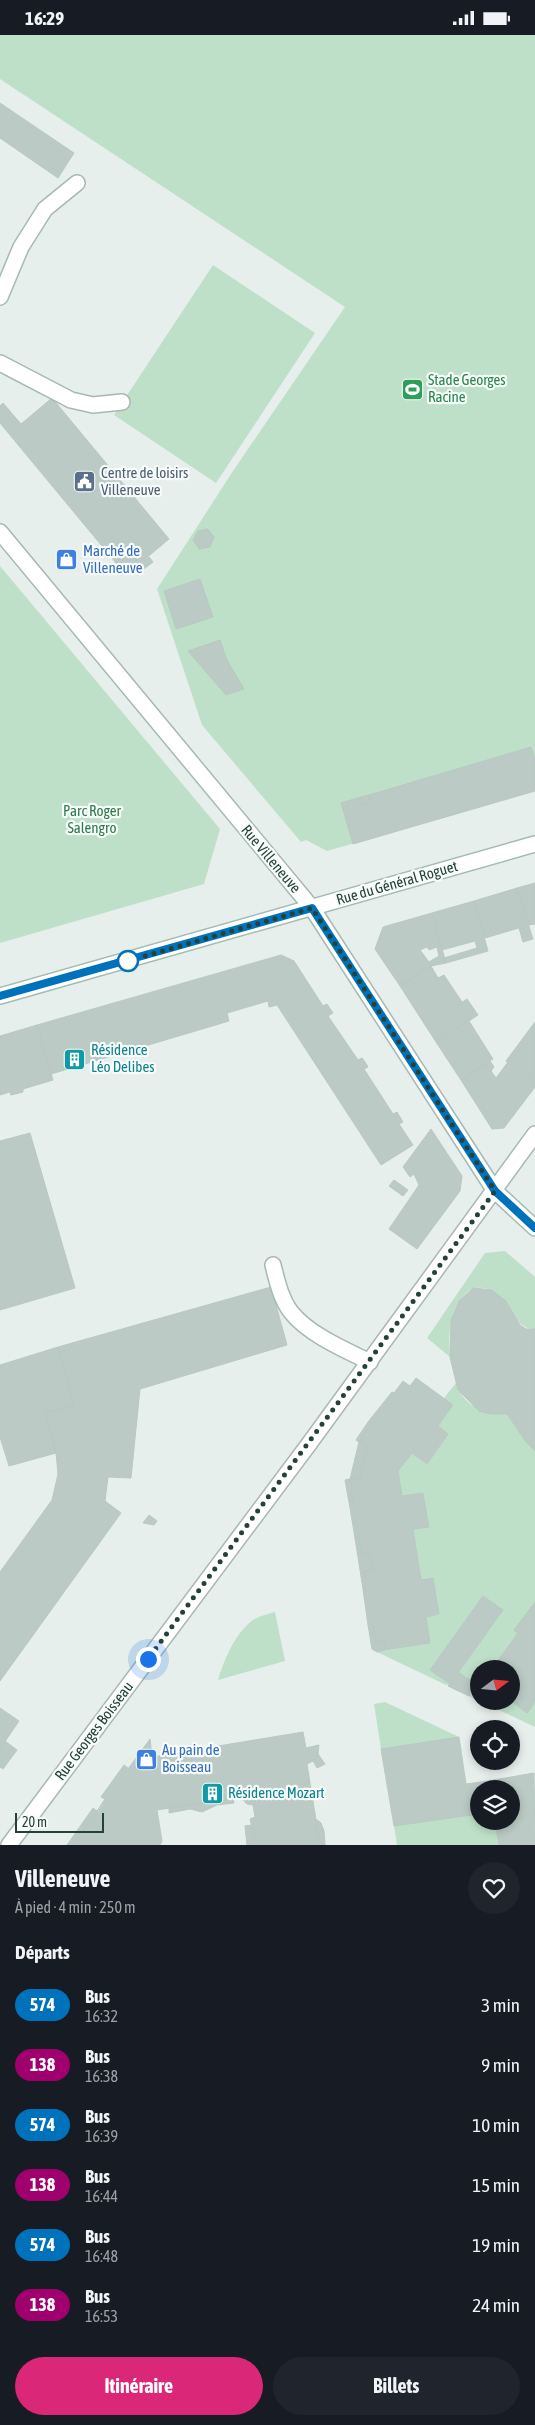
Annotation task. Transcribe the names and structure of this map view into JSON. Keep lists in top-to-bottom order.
{
  "streets": {
    "street": ["Rue Villeneuve", "Rue du Général Roguet", "Rue Georges Boisseau"]
  },
  "crossings": [
    ["Rue Villeneuve", "Rue du Général Roguet"],
    ["Rue Villeneuve", "Rue Georges Boisseau"]
  ],
  "parks": ["Parc Roger Salengro"],
  "places": {
    "sports": ["Stade Georges Racine"],
    "public building": ["Centre de loisirs Villeneuve"],
    "shop": ["Marché de Villeneuve", "Au pain de Boisseau"],
    "building": ["Résidence Léo Delibes", "Résidence Mozart"]
  },
  "lines": ["bus line 574"],
  "scale_bar": "20 m",
  "north": "right",
  "page": {
    "status": "16:29",
    "scale": "20 m",
    "heading": [
      ["Villeneuve", "À pied · 4 min · 250 m"],
      "Départs"
    ],
    "list": [
      {
        "mark": "574",
        "name": "Bus",
        "note": "16:32",
        "value": "3 min"
      },
      {
        "mark": "138",
        "name": "Bus",
        "note": "16:38",
        "value": "9 min"
      },
      {
        "mark": "574",
        "name": "Bus",
        "note": "16:39",
        "value": "10 min"
      },
      {
        "mark": "138",
        "name": "Bus",
        "note": "16:44",
        "value": "15 min"
      },
      {
        "mark": "574",
        "name": "Bus",
        "note": "16:48",
        "value": "19 min"
      },
      {
        "mark": "138",
        "name": "Bus",
        "note": "16:53",
        "value": "24 min"
      }
    ],
    "buttons": ["Itinéraire", "Billets"]
  }
}
